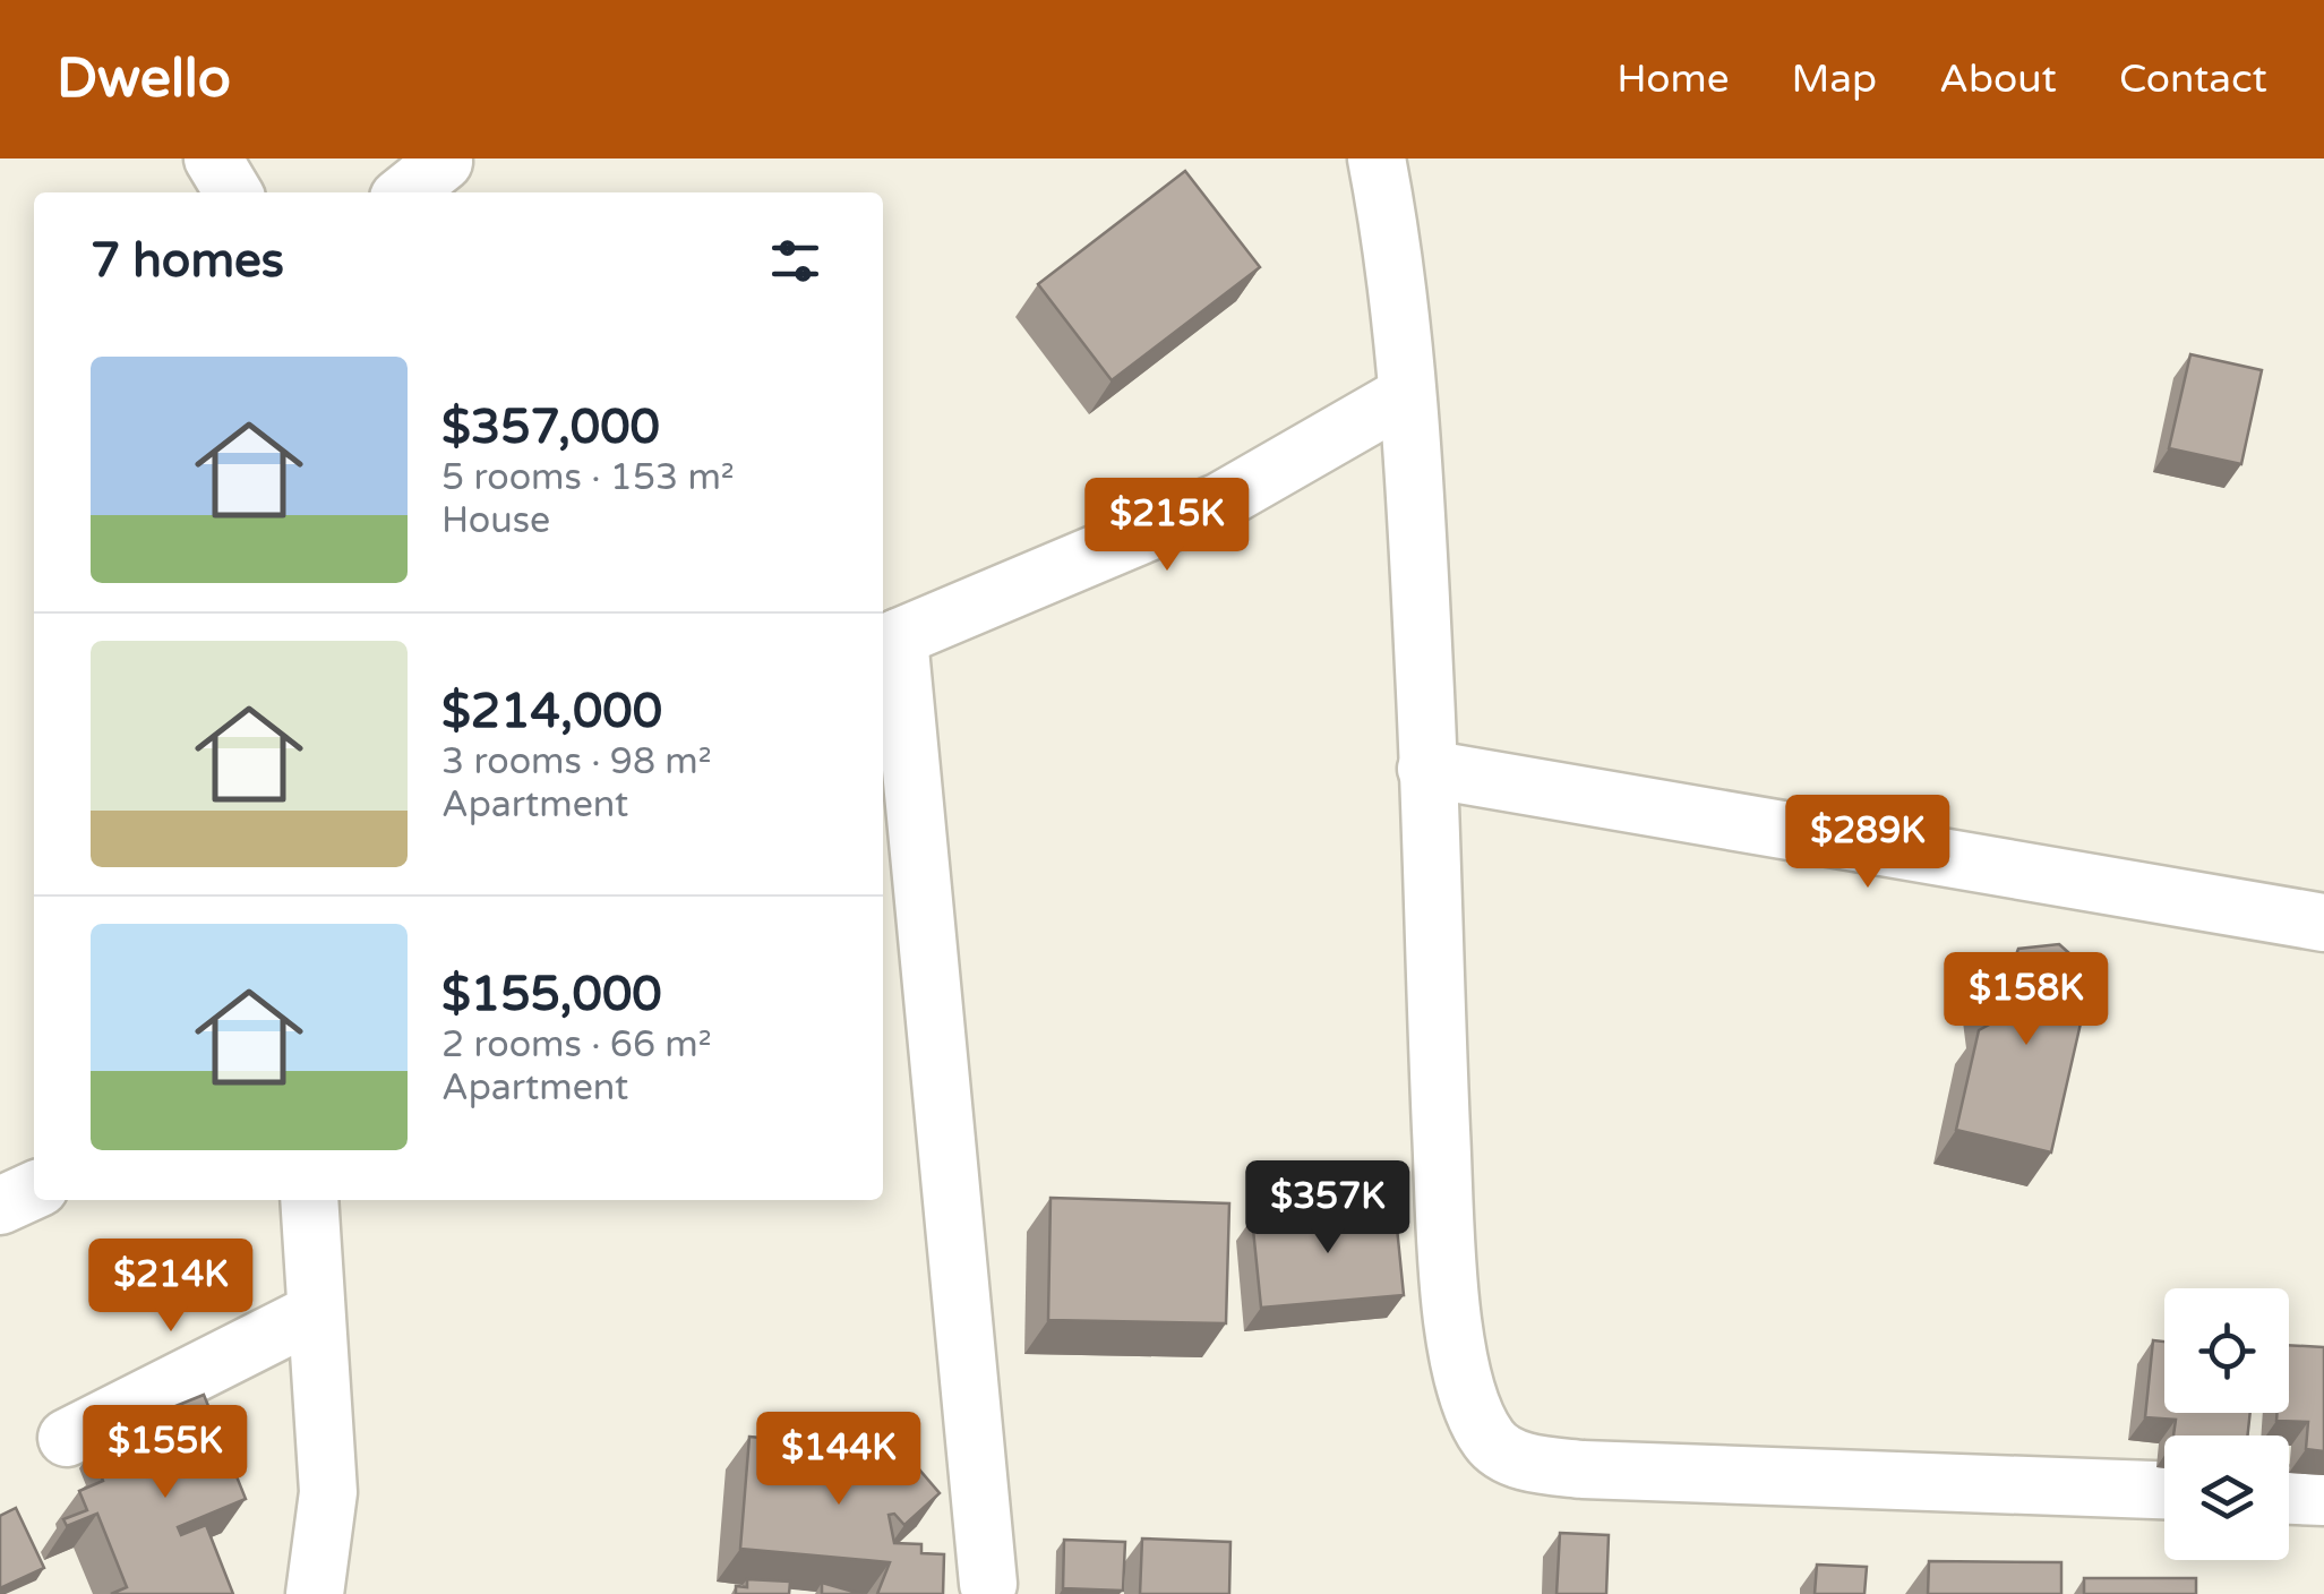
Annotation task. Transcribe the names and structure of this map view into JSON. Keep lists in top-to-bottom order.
{
  "page": {
    "header": "Dwello",
    "nav": [
      "Home",
      "Map",
      "About",
      "Contact"
    ],
    "heading": "7 homes",
    "list": [
      {
        "name": "$357,000",
        "note": "5 rooms · 153 m² · House"
      },
      {
        "name": "$214,000",
        "note": "3 rooms · 98 m² · Apartment"
      },
      {
        "name": "$155,000",
        "note": "2 rooms · 66 m² · Apartment"
      }
    ],
    "price": [
      "$215K",
      "$289K",
      "$158K",
      "$357K",
      "$214K",
      "$155K",
      "$144K"
    ]
  }
}
